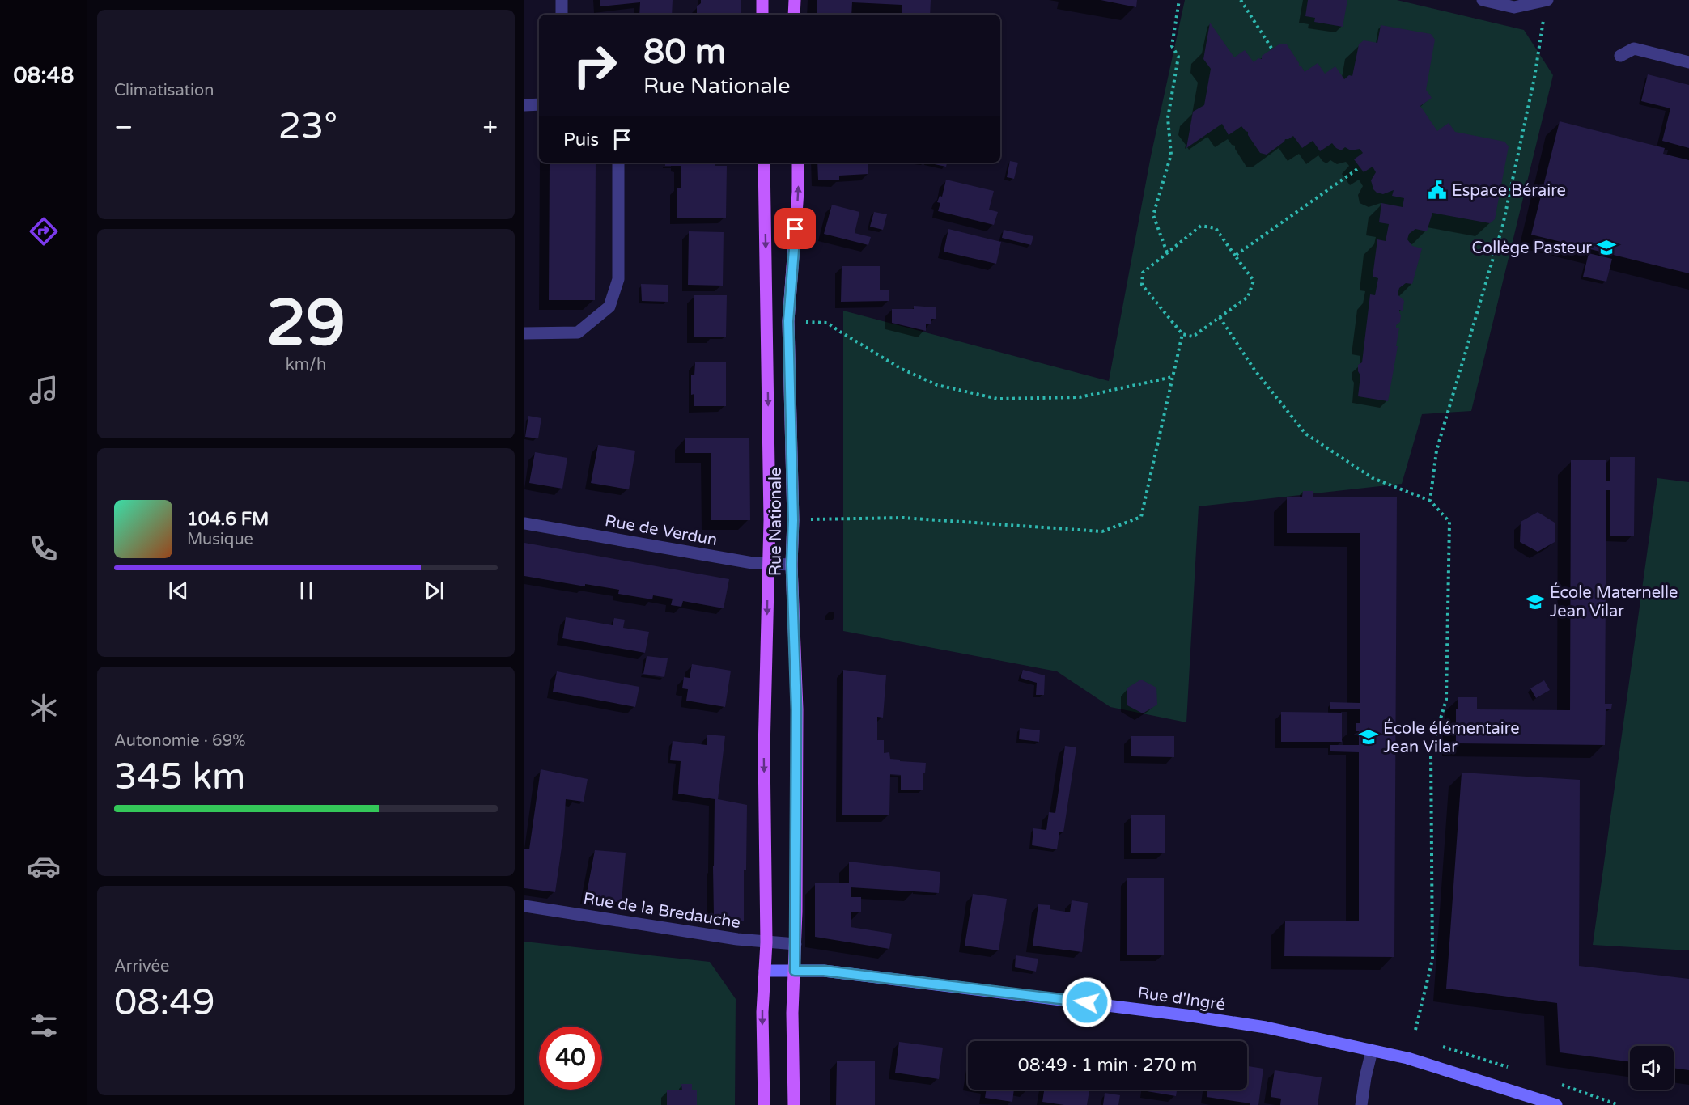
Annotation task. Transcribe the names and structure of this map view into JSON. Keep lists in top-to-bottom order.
{
  "streets": {
    "main road": ["Rue Nationale"],
    "street": ["Rue de Verdun", "Rue de la Bredauche", "Rue d'Ingré"]
  },
  "crossings": [
    ["Rue Nationale", "Rue de Verdun"],
    ["Rue Nationale", "Rue de la Bredauche"],
    ["Rue Nationale", "Rue d'Ingré"]
  ],
  "places": {
    "public building": ["Espace Béraire"],
    "school or university": ["Collège Pasteur", "École Maternelle Jean Vilar", "École élémentaire Jean Vilar"]
  },
  "page": {
    "tabs": "08:48",
    "tile": [
      "Climatisation",
      ["29", "km/h"],
      ["Autonomie · 69%", "345 km"],
      ["Arrivée", "08:49"]
    ],
    "turn": ["80 m", "Rue Nationale"],
    "heat": ["−", "23°", "+"],
    "then": "Puis",
    "song": ["104.6 FM", "Musique"],
    "limit": "40",
    "trip": "08:49 · 1 min · 270 m"
  }
}
